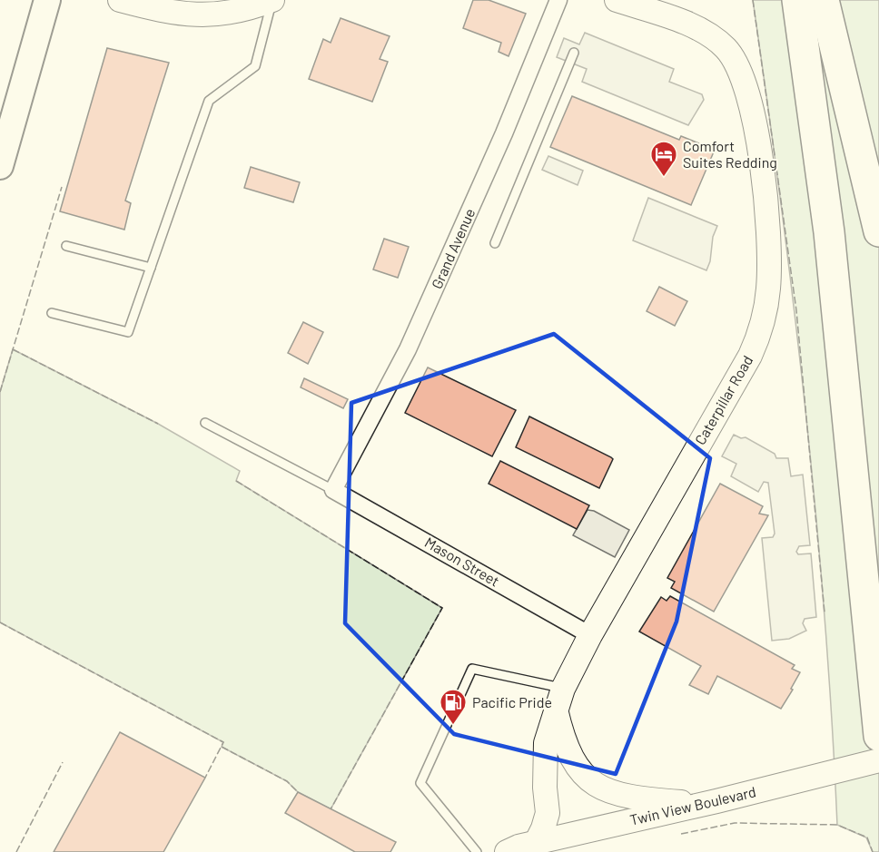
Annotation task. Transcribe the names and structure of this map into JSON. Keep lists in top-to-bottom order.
{
  "streets": {
    "street": [
      "Grand Avenue",
      "Caterpillar Road",
      "Mason Street",
      "Twin View Boulevard"
    ]
  },
  "crossings": [
    ["Grand Avenue", "Mason Street"],
    ["Caterpillar Road", "Mason Street"],
    ["Caterpillar Road", "Twin View Boulevard"]
  ],
  "places": {
    "hotel": ["Comfort Suites Redding"],
    "fuel station": ["Pacific Pride"]
  }
}
